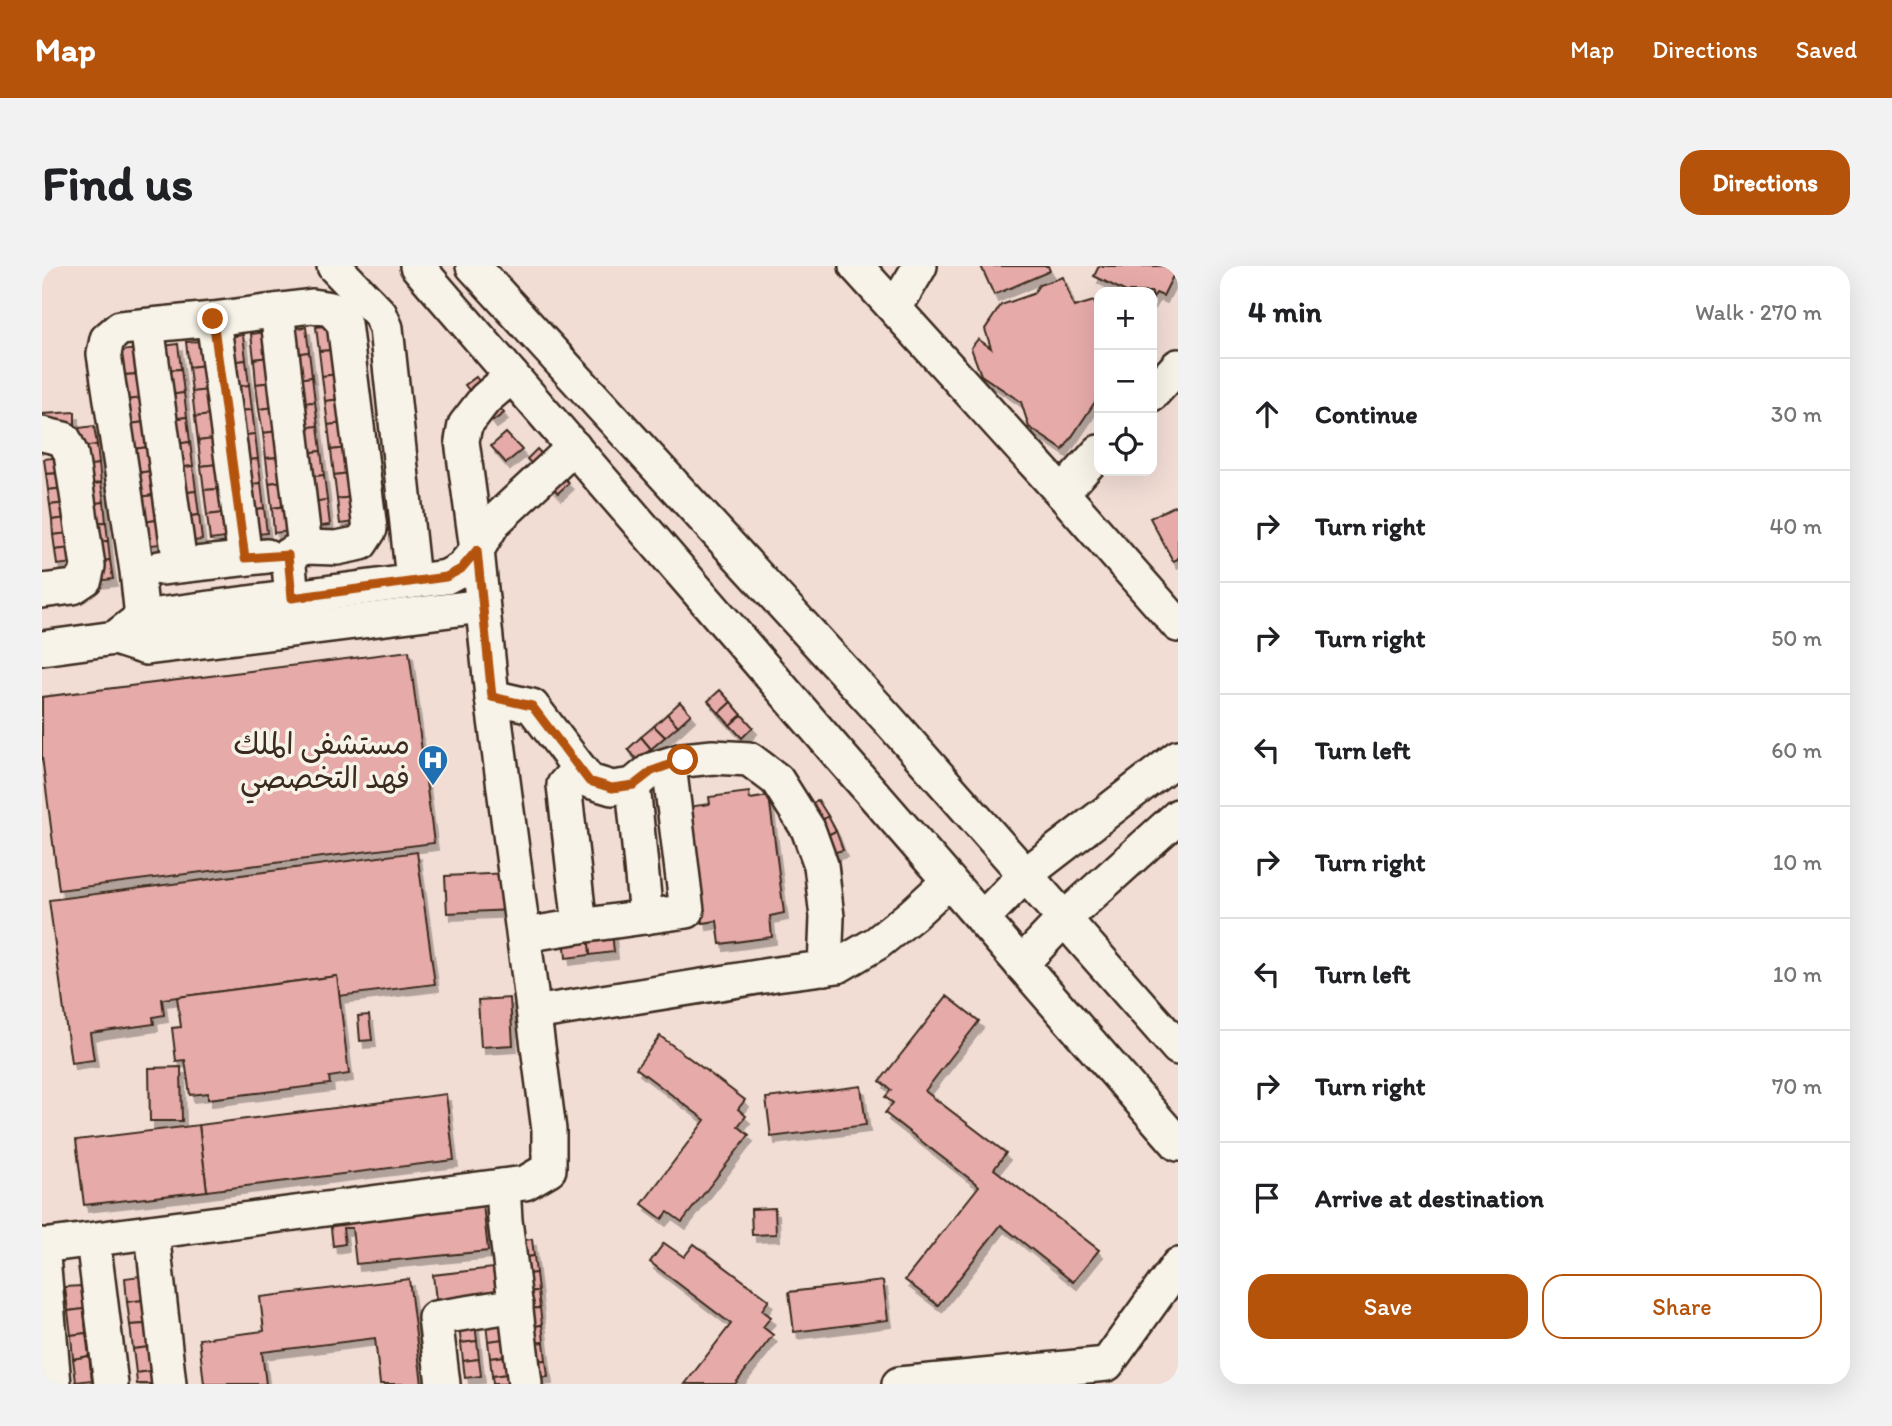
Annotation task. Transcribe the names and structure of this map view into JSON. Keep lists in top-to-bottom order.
{
  "places": {
    "hospital": ["مستشفى الملك فهد التخصصي"]
  },
  "page": {
    "header": "Map",
    "nav": ["Map", "Directions", "Saved"],
    "buttons": [
      "Directions",
      ["Save", "Share"]
    ],
    "title": "Find us",
    "heading": ["4 min", "Walk · 270 m"],
    "map_buttons": ["+", "−"],
    "list": [
      ["Continue", "30 m"],
      ["Turn right", "40 m"],
      ["Turn right", "50 m"],
      ["Turn left", "60 m"],
      ["Turn right", "10 m"],
      ["Turn left", "10 m"],
      ["Turn right", "70 m"],
      "Arrive at destination"
    ]
  }
}
